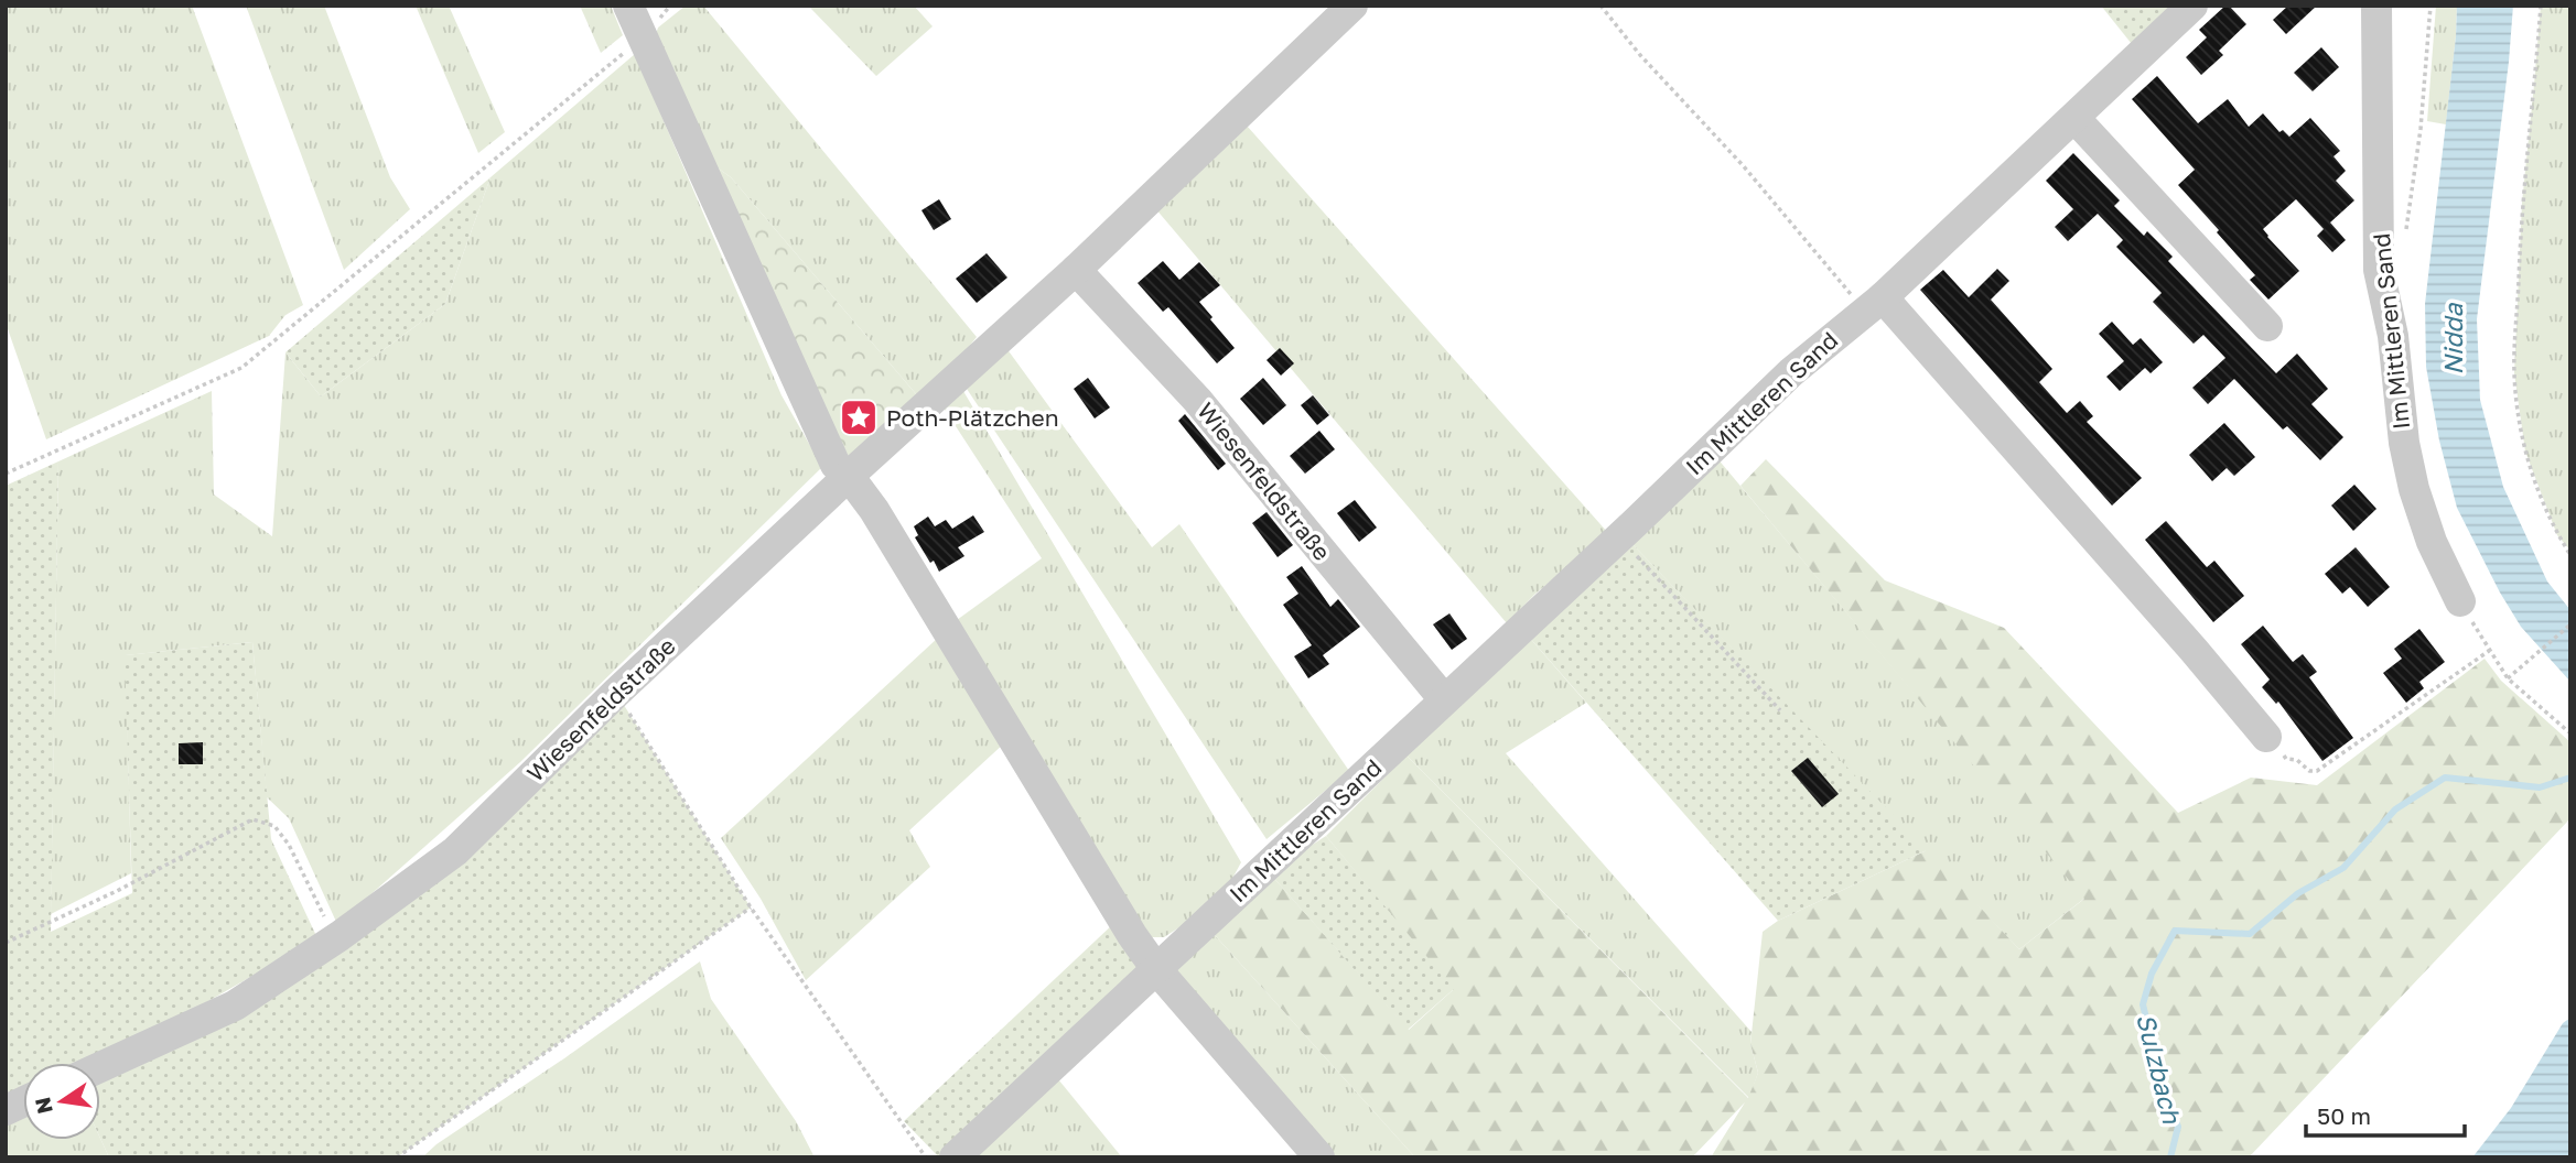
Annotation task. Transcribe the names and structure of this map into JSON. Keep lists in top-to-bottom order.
{
  "streets": {
    "street": ["Im Mittleren Sand", "Wiesenfeldstraße"]
  },
  "crossings": [
    ["Im Mittleren Sand", "Wiesenfeldstraße"]
  ],
  "water": ["Nidda", "Sulzbach"],
  "places": {
    "place": ["Poth-Plätzchen"]
  },
  "scale_bar": "50 m",
  "north": "left"
}
